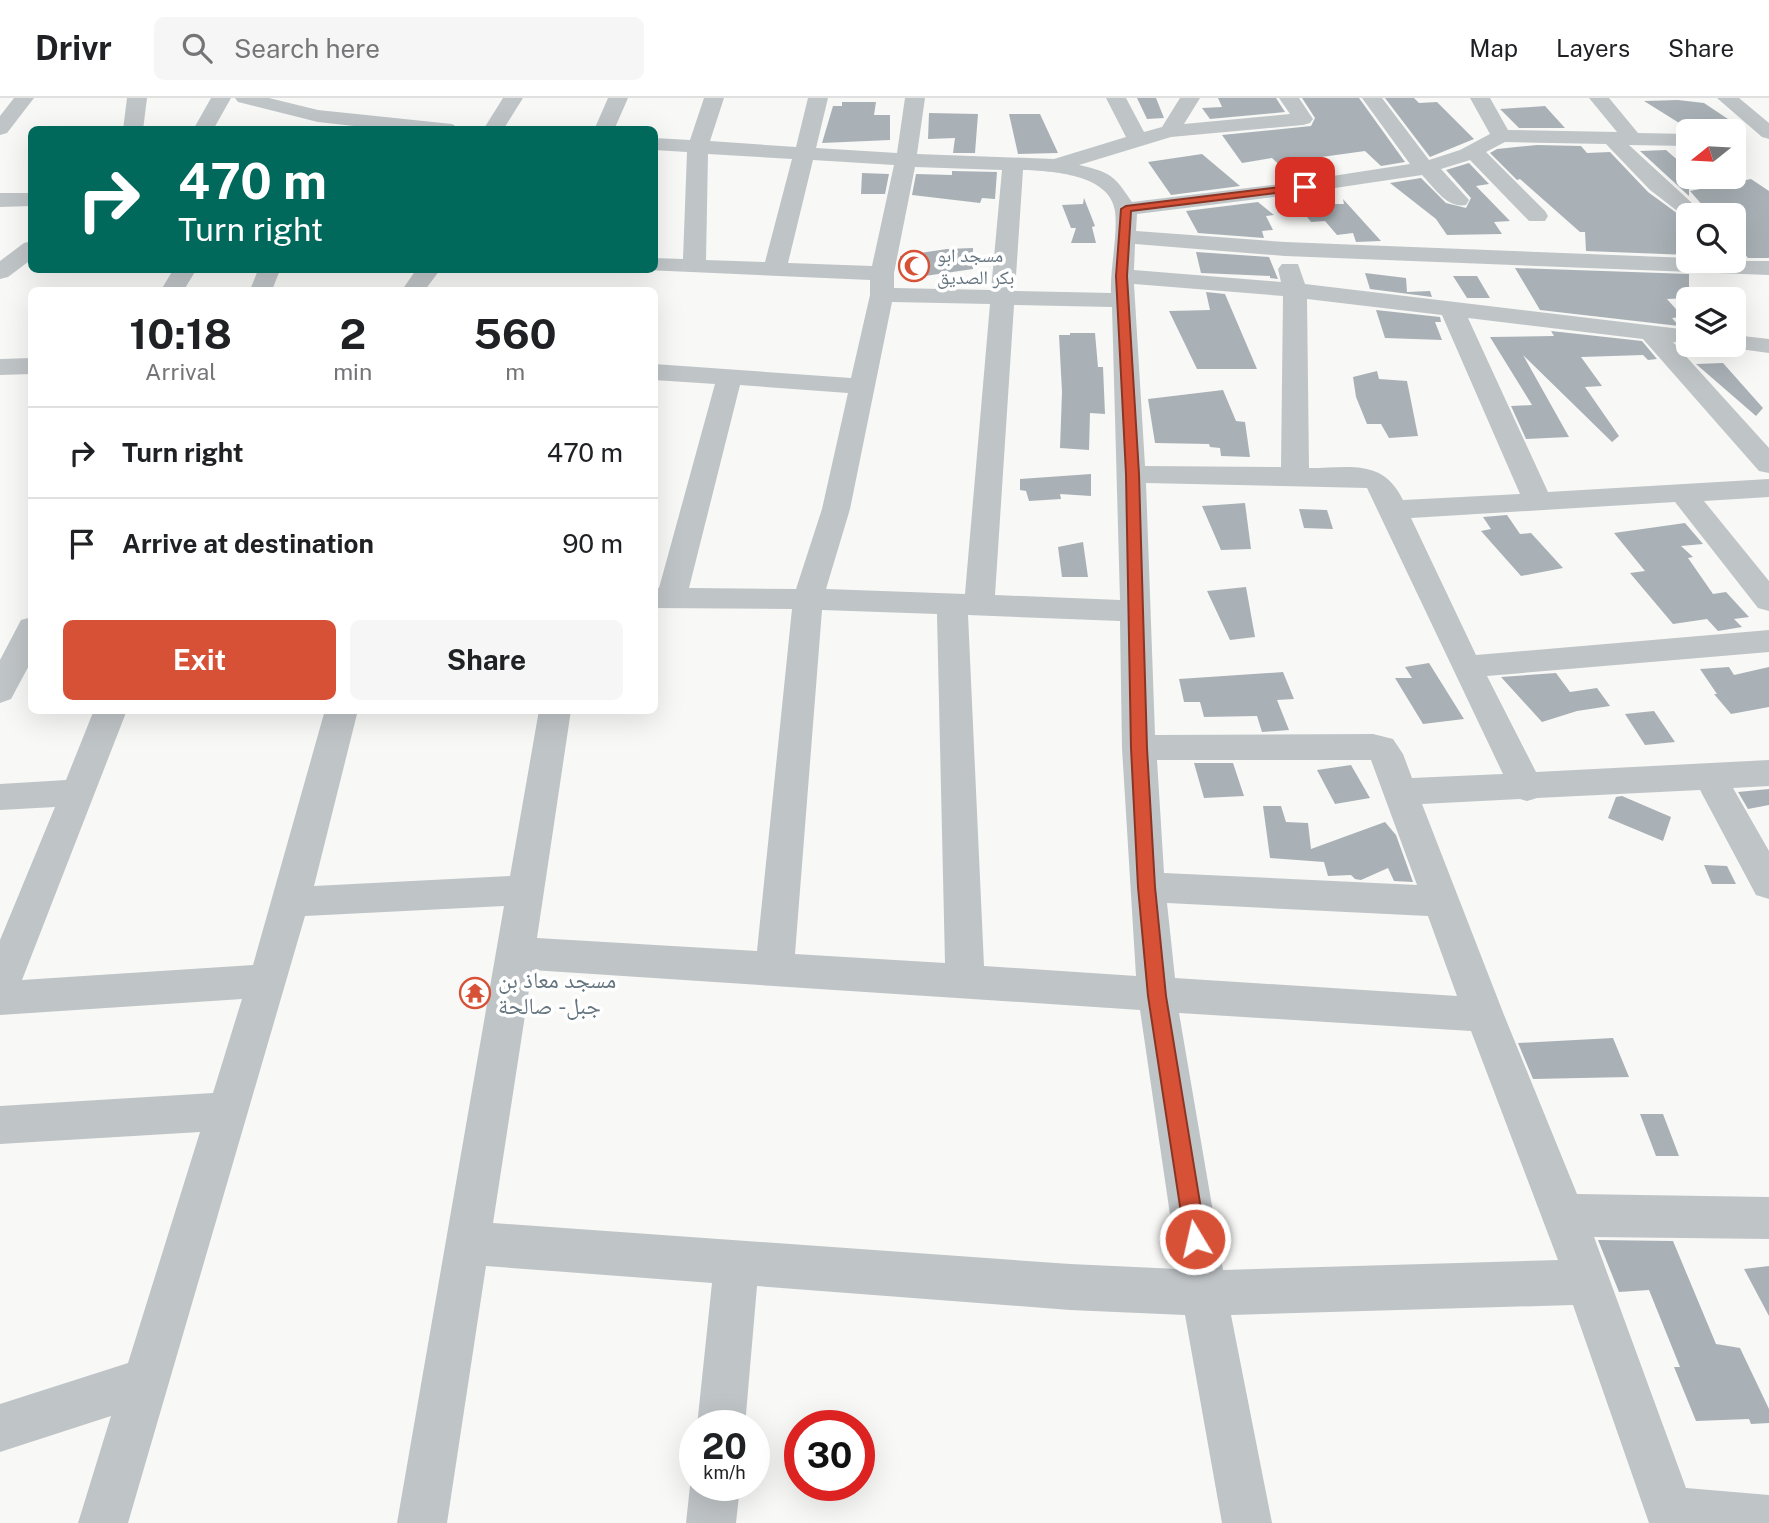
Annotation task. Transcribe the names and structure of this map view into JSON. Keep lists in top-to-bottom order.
{
  "places": {
    "mosque": ["مسجد ابو بكر الصديق"],
    "temple": ["مسجد معاذ بن جبل - صالحة"]
  },
  "north": "left",
  "page": {
    "header": "Drivr",
    "search": "Search here",
    "nav": ["Map", "Layers", "Share"],
    "turn": ["470 m", "Turn right"],
    "eta": [
      "10:18",
      "Arrival",
      "2",
      "min",
      "560",
      "m"
    ],
    "list": [
      {
        "name": "Turn right",
        "value": "470 m"
      },
      {
        "name": "Arrive at destination",
        "value": "90 m"
      }
    ],
    "buttons": ["Exit", "Share"],
    "speed": "20 km/h",
    "limit": "30"
  }
}
